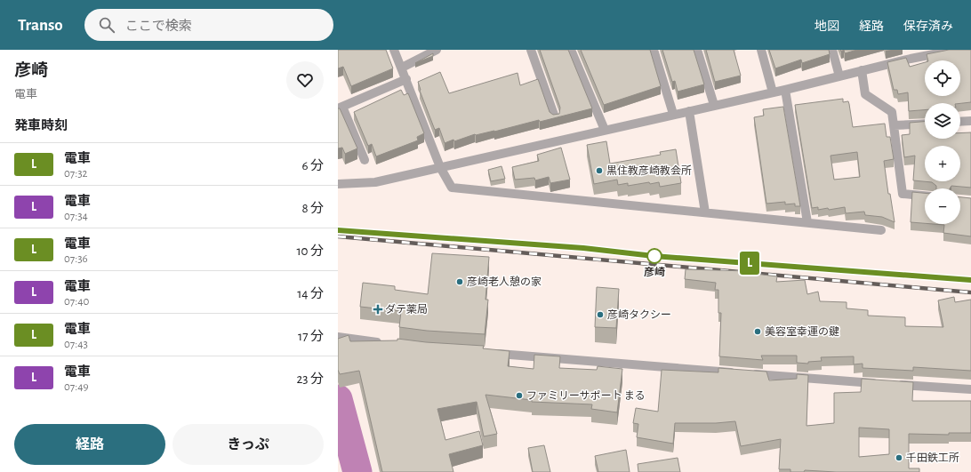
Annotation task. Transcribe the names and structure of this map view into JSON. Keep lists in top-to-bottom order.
{
  "places": {
    "other": [
      "黒住教彦崎教会所",
      "彦崎",
      "彦崎老人憩の家",
      "彦崎タクシー",
      "美容室幸運の鍵",
      "ファミリーサポート まる",
      "千田鉄工所"
    ],
    "health": ["ダテ薬局"]
  },
  "page": {
    "header": "Transo",
    "search": "ここで検索",
    "nav": ["地図", "経路", "保存済み"],
    "heading": [
      ["彦崎", "電車"],
      "発車時刻"
    ],
    "on_map": "L",
    "map_buttons": ["+", "−"],
    "list": [
      {
        "mark": "L",
        "name": "電車",
        "note": "07:32",
        "value": "6 分"
      },
      {
        "mark": "L",
        "name": "電車",
        "note": "07:34",
        "value": "8 分"
      },
      {
        "mark": "L",
        "name": "電車",
        "note": "07:36",
        "value": "10 分"
      },
      {
        "mark": "L",
        "name": "電車",
        "note": "07:40",
        "value": "14 分"
      },
      {
        "mark": "L",
        "name": "電車",
        "note": "07:43",
        "value": "17 分"
      },
      {
        "mark": "L",
        "name": "電車",
        "note": "07:49",
        "value": "23 分"
      }
    ],
    "buttons": ["経路", "きっぷ"]
  }
}
